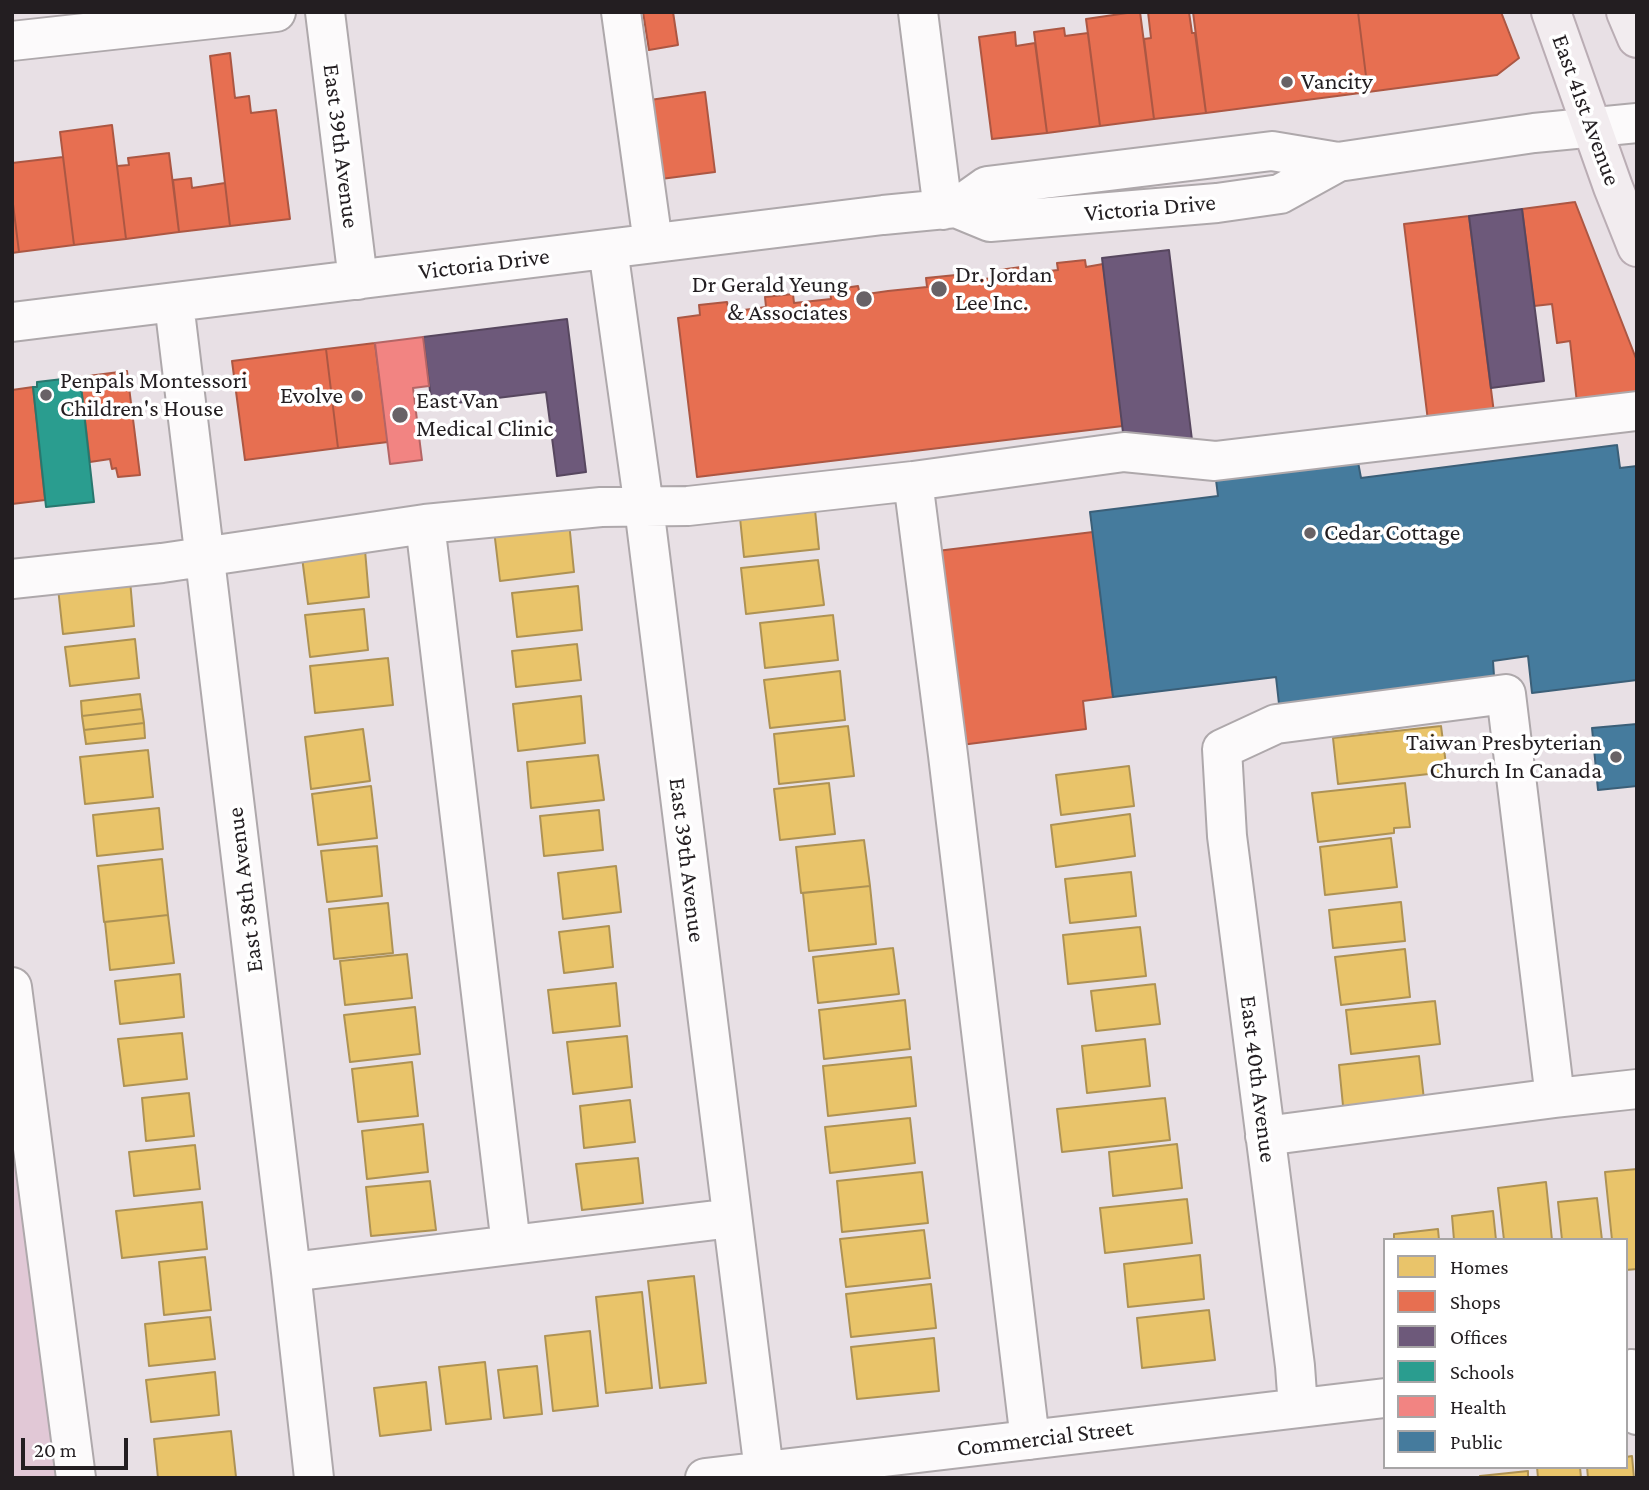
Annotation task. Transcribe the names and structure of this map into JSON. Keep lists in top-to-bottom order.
{
  "streets": {
    "main road": ["East 41st Avenue"],
    "street": [
      "East 39th Avenue",
      "Victoria Drive",
      "East 38th Avenue",
      "East 40th Avenue",
      "Commercial Street"
    ]
  },
  "crossings": [
    ["East 41st Avenue", "Victoria Drive"],
    ["East 39th Avenue", "Victoria Drive"],
    ["East 39th Avenue", "Commercial Street"],
    ["Victoria Drive", "East 38th Avenue"],
    ["East 40th Avenue", "Commercial Street"]
  ],
  "places": [
    "Vancity",
    "Dr. Jordan Lee Inc.",
    "Dr Gerald Yeung & Associates",
    "Penpals Montessori Children's House",
    "Evolve",
    "East Van Medical Clinic",
    "Cedar Cottage",
    "Taiwan Presbyterian Church In Canada"
  ],
  "legend": [
    "Homes",
    "Shops",
    "Offices",
    "Schools",
    "Health",
    "Public"
  ],
  "scale_bar": "20 m"
}
